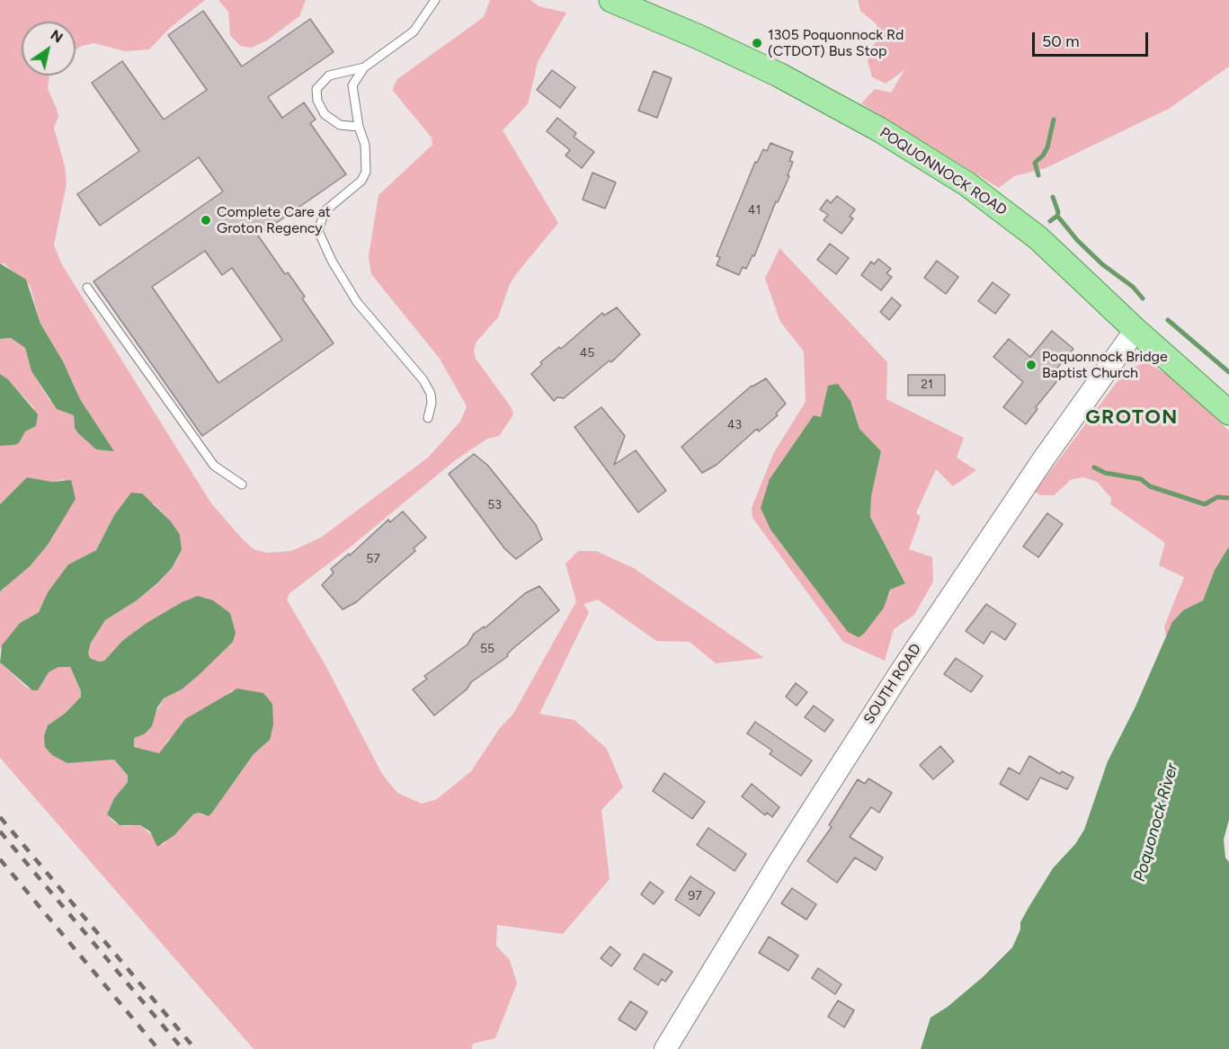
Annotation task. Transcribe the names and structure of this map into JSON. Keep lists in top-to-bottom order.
{
  "streets": {
    "main road": ["POQUONNOCK ROAD", "SOUTH ROAD"]
  },
  "crossings": [
    ["POQUONNOCK ROAD", "SOUTH ROAD"]
  ],
  "districts": ["GROTON"],
  "water": ["Poquonock River"],
  "places": ["1305 Poquonnock Rd (CTDOT) Bus Stop", "Complete Care at Groton Regency", "Poquonnock Bridge Baptist Church"],
  "house_numbers": [
    "41",
    "45",
    "21",
    "43",
    "53",
    "57",
    "55",
    "97"
  ],
  "scale_bar": "50 m",
  "north": "top right"
}
